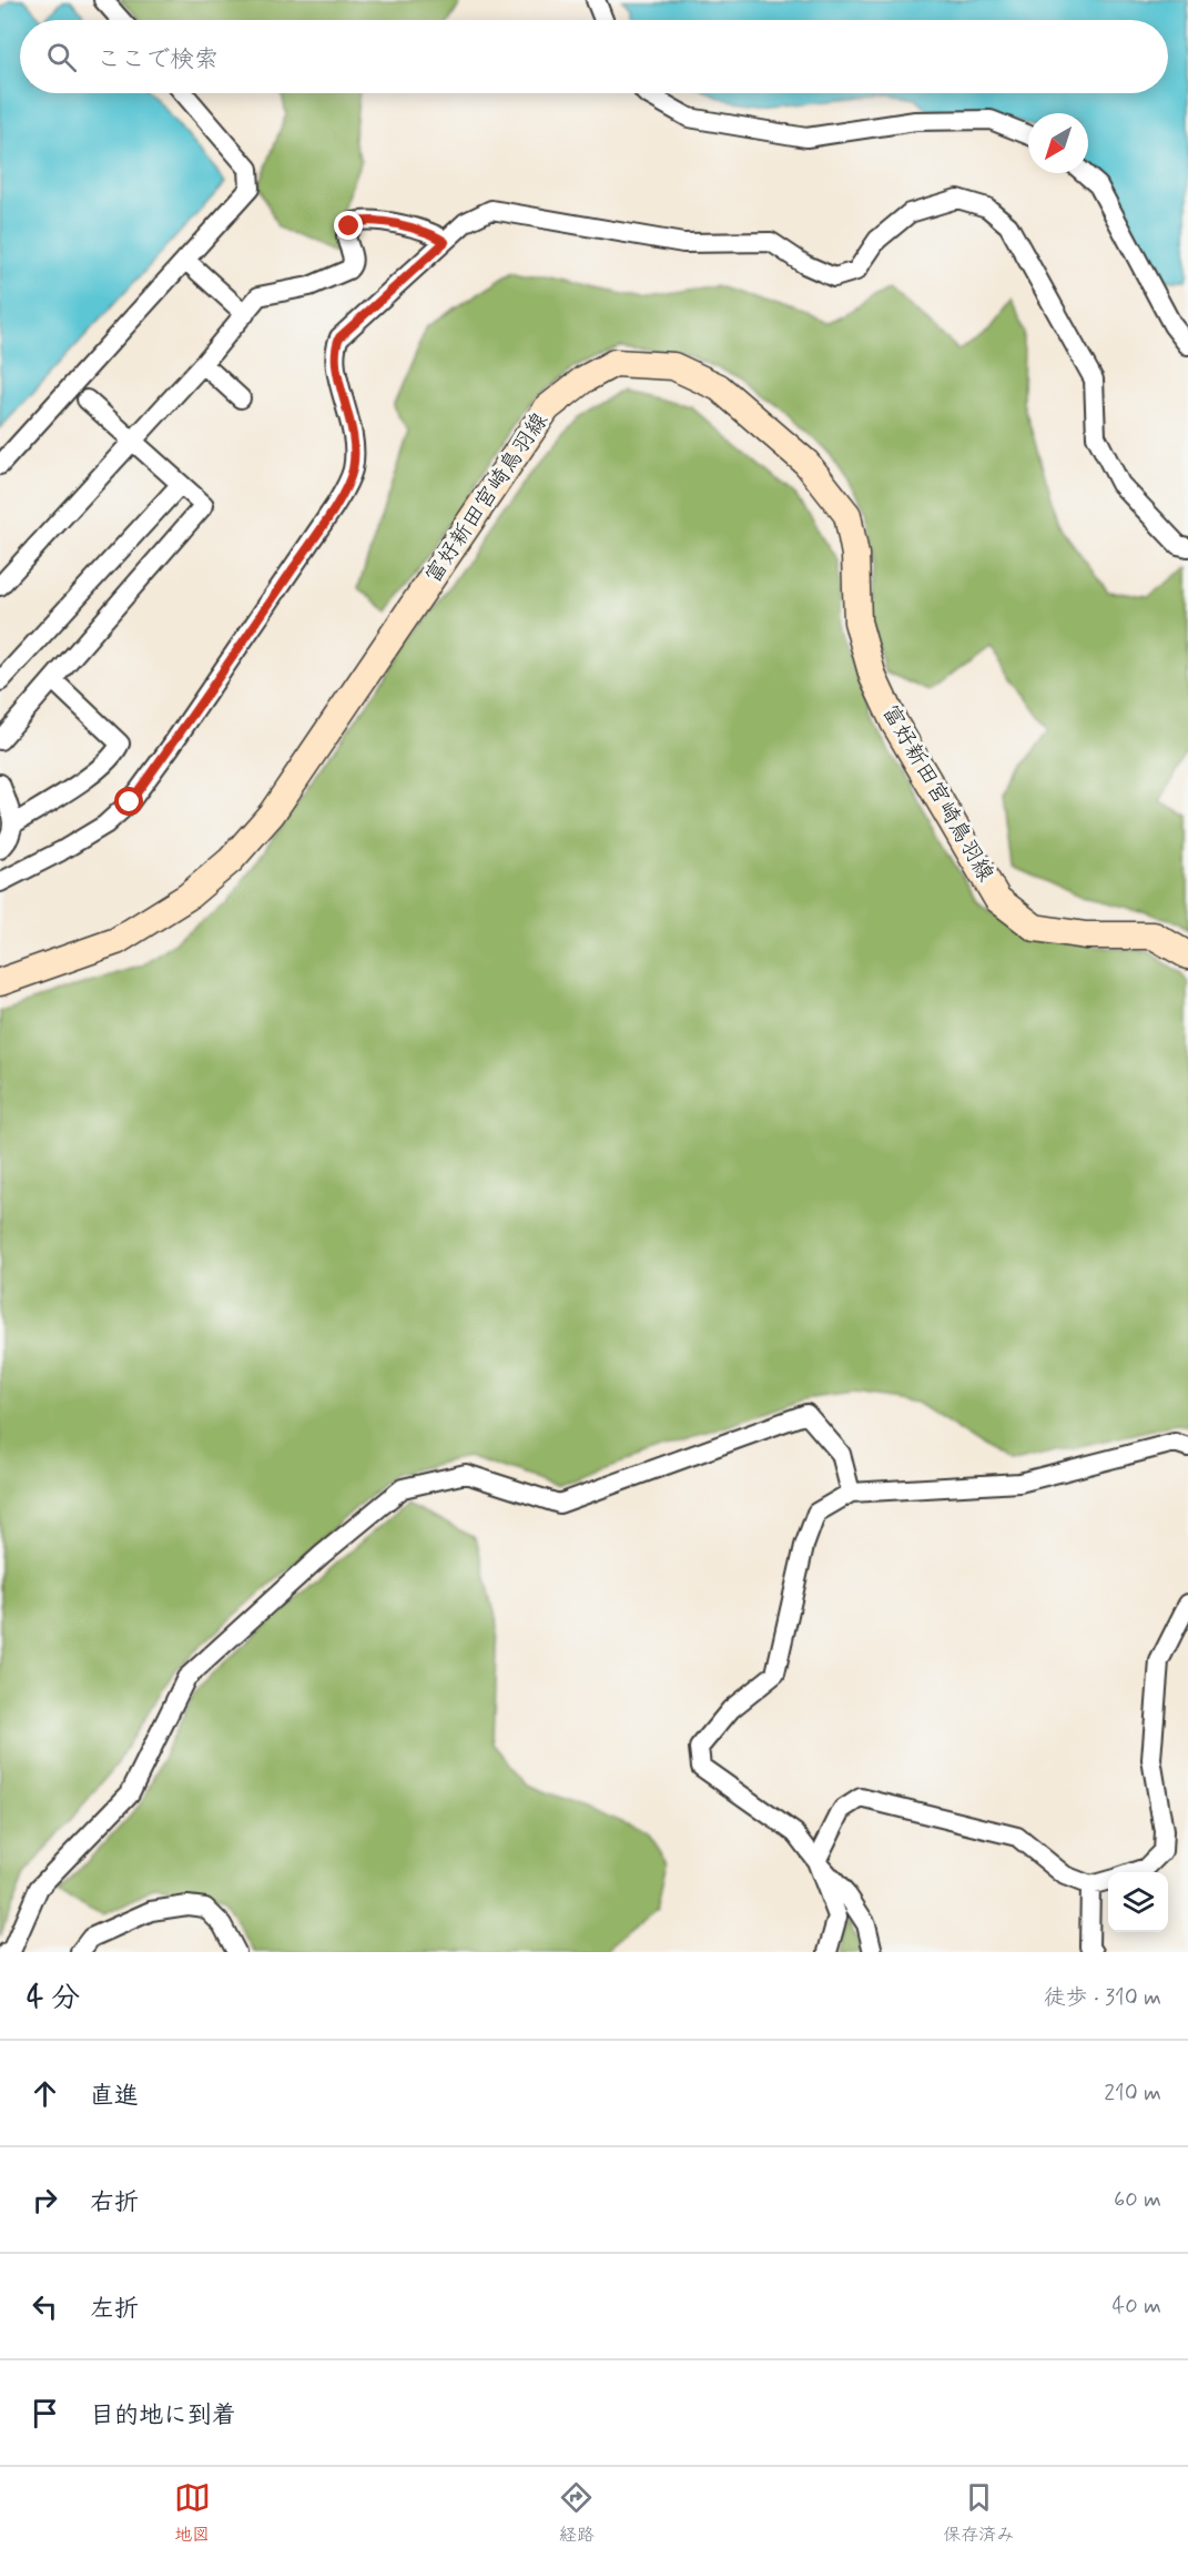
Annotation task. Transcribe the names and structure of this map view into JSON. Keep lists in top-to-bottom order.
{
  "streets": {
    "main road": ["富好新田宮崎鳥羽線"]
  },
  "north": "bottom left",
  "page": {
    "search": "ここで検索",
    "heading": ["4 分", "徒歩 · 310 m"],
    "list": [
      ["直進", "210 m"],
      ["右折", "60 m"],
      ["左折", "40 m"],
      "目的地に到着"
    ],
    "nav": ["地図", "経路", "保存済み"]
  }
}
